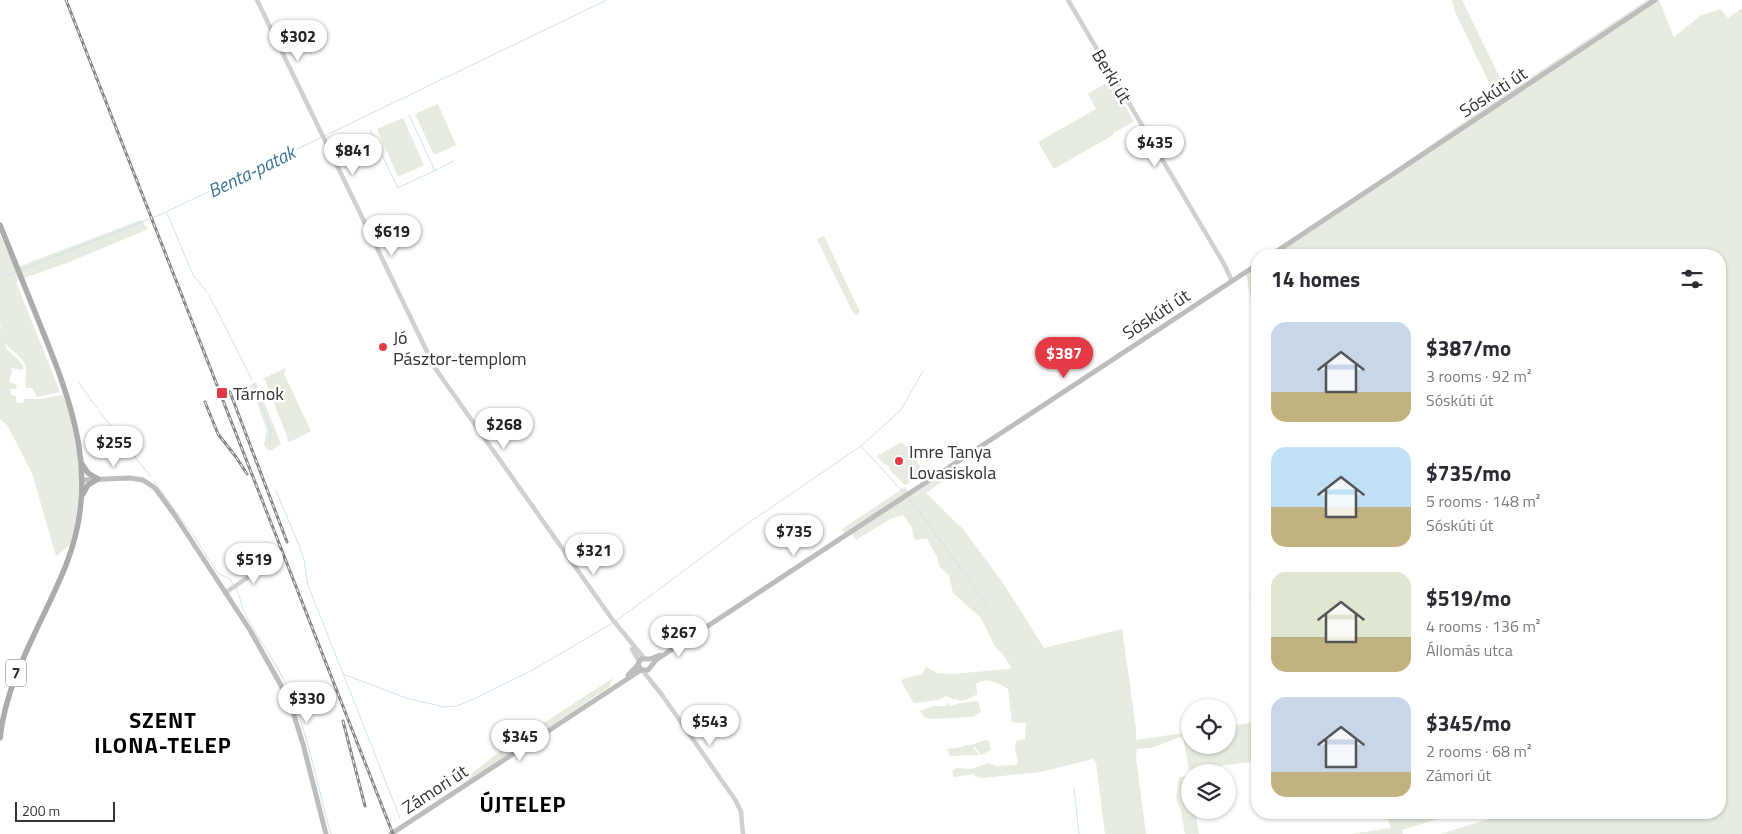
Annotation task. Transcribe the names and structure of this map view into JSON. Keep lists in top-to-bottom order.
{
  "streets": {
    "main road": ["Sóskúti út", "7", "Zámori út"],
    "street": ["Berki út"]
  },
  "crossings": [
    ["Berki út", "Sóskúti út"],
    ["Sóskúti út", "Zámori út"]
  ],
  "districts": ["SZENT ILONA-TELEP", "ÚJTELEP"],
  "water": ["Benta-patak"],
  "places": {
    "other": ["Jó Pásztor-templom", "Imre Tanya Lovasiskola"],
    "transit": ["Tárnok"]
  },
  "scale_bar": "200 m",
  "page": {
    "price": [
      "$302",
      "$435",
      "$841",
      "$619",
      "$387",
      "$268",
      "$255",
      "$735",
      "$321",
      "$519",
      "$267",
      "$330",
      "$543",
      "$345"
    ],
    "heading": "14 homes",
    "list": [
      {
        "name": "$387/mo",
        "note": "3 rooms · 92 m² · Sóskúti út"
      },
      {
        "name": "$735/mo",
        "note": "5 rooms · 148 m² · Sóskúti út"
      },
      {
        "name": "$519/mo",
        "note": "4 rooms · 136 m² · Állomás utca"
      },
      {
        "name": "$345/mo",
        "note": "2 rooms · 68 m² · Zámori út"
      }
    ],
    "scale": "200 m"
  }
}
